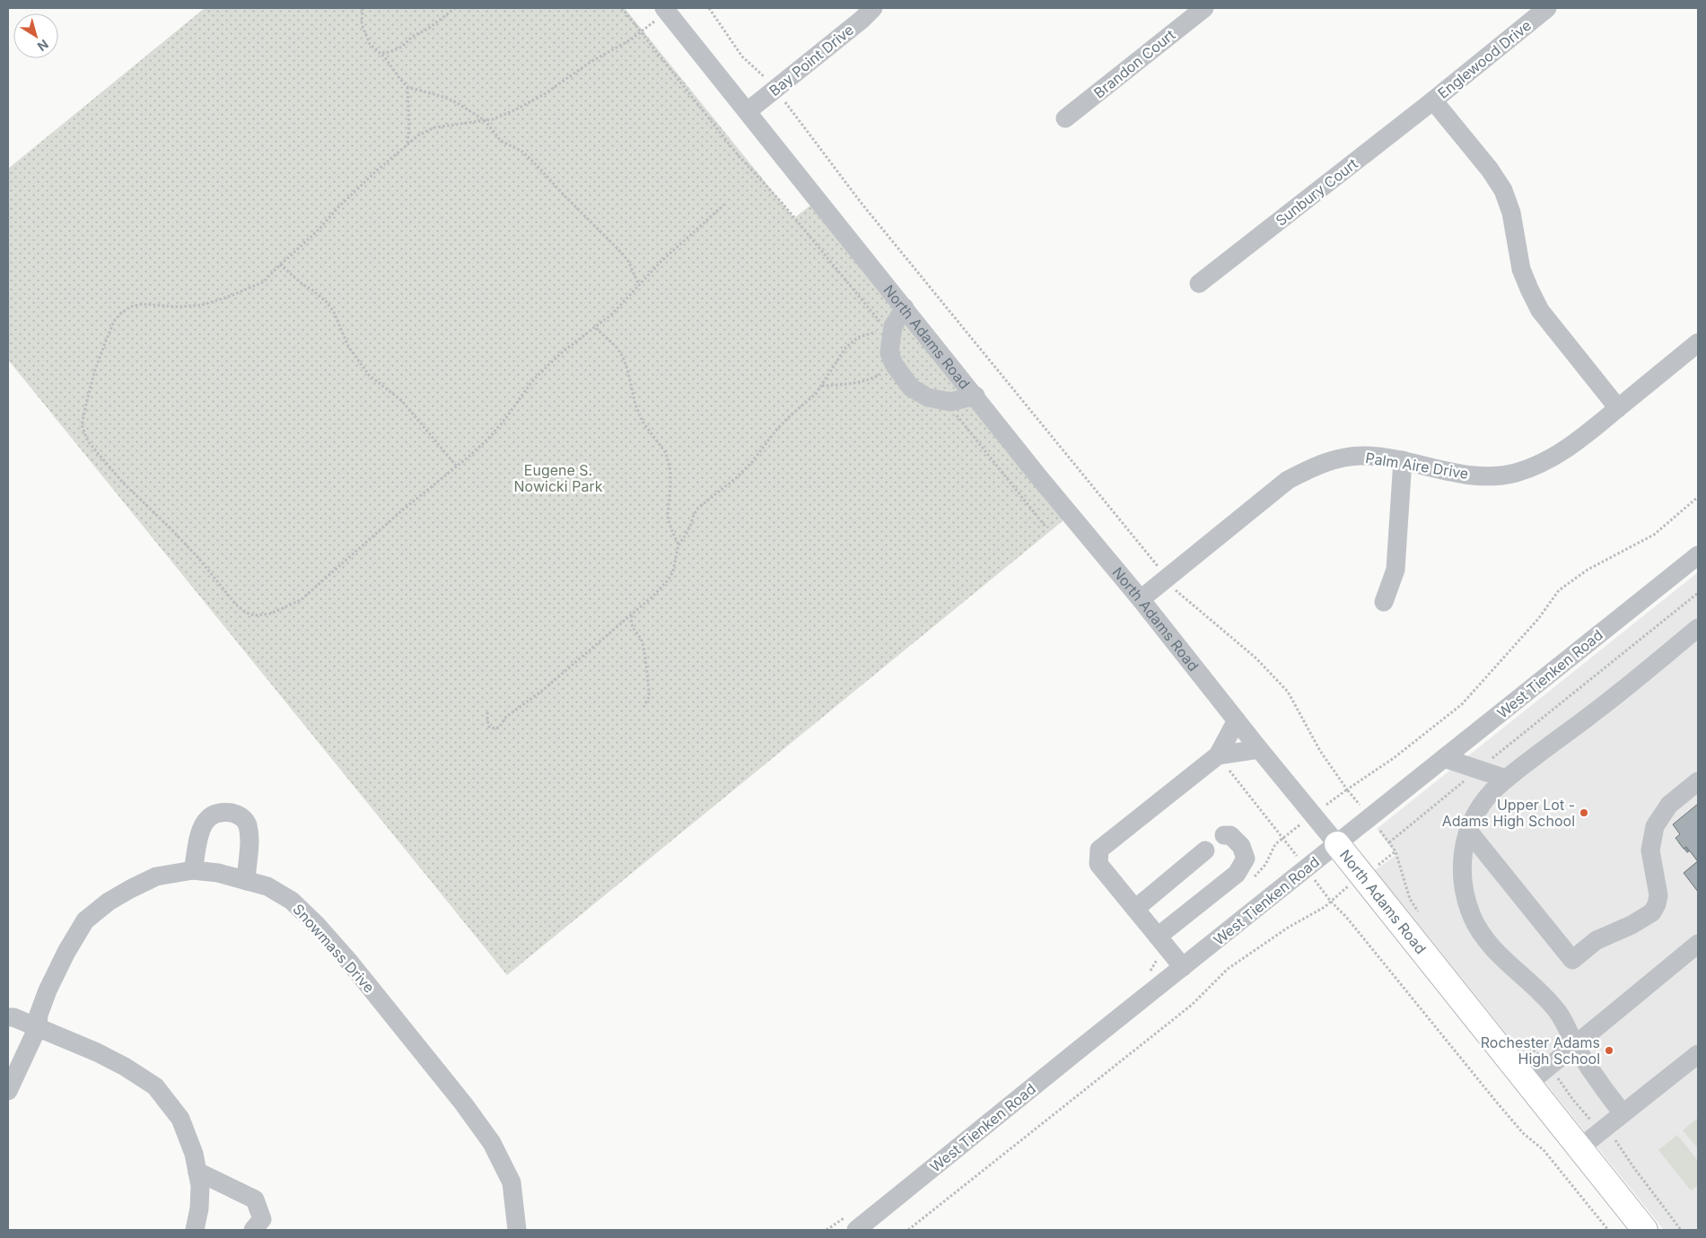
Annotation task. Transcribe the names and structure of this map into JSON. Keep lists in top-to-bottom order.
{
  "streets": {
    "main road": ["North Adams Road"],
    "street": [
      "Englewood Drive",
      "Bay Point Drive",
      "Brandon Court",
      "Sunbury Court",
      "Palm Aire Drive",
      "West Tienken Road",
      "Snowmass Drive"
    ]
  },
  "crossings": [
    ["Englewood Drive", "Sunbury Court"],
    ["Englewood Drive", "Palm Aire Drive"],
    ["Bay Point Drive", "North Adams Road"],
    ["North Adams Road", "Palm Aire Drive"],
    ["North Adams Road", "West Tienken Road"]
  ],
  "parks": ["Eugene S. Nowicki Park"],
  "places": ["Upper Lot - Adams High School", "Rochester Adams High School"],
  "north": "bottom right"
}
